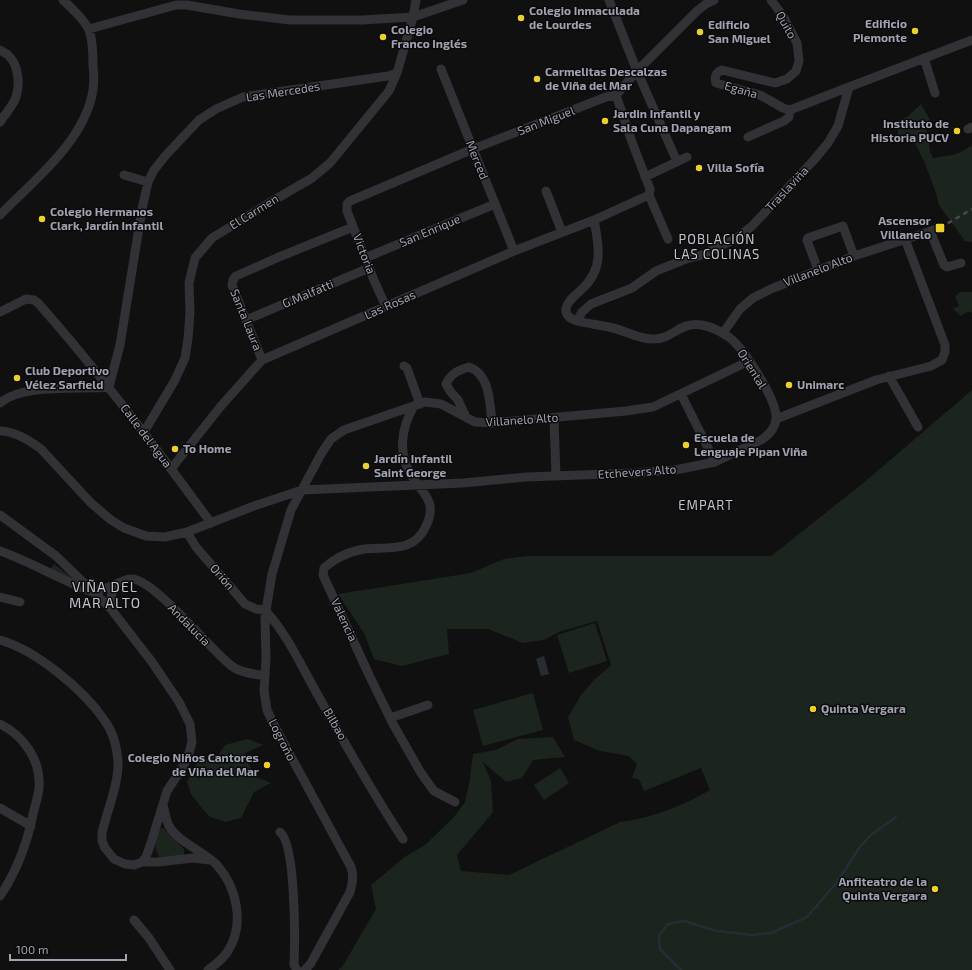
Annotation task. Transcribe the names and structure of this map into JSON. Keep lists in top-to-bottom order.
{
  "streets": {
    "street": [
      "Quito",
      "Egaña",
      "Las Mercedes",
      "San Miguel",
      "Merced",
      "Traslaviña",
      "El Carmen",
      "San Enrique",
      "Victoria",
      "Villanelo Alto",
      "G.Malfatti",
      "Las Rosas",
      "Santa Laura",
      "Oriental",
      "Calle del Agua",
      "Etchevers Alto",
      "Orión",
      "Valencia",
      "Andalucía",
      "Bilbao",
      "Logroño"
    ]
  },
  "crossings": [
    ["Quito", "Egaña"],
    ["Las Mercedes", "El Carmen"],
    ["Las Mercedes", "Calle del Agua"],
    ["San Miguel", "Merced"],
    ["San Miguel", "Victoria"],
    ["Merced", "San Enrique"],
    ["Merced", "Las Rosas"],
    ["Traslaviña", "Oriental"],
    ["El Carmen", "Calle del Agua"],
    ["San Enrique", "Victoria"],
    ["Victoria", "G.Malfatti"],
    ["Victoria", "Las Rosas"],
    ["Victoria", "Santa Laura"],
    ["Villanelo Alto", "Oriental"],
    ["Villanelo Alto", "Etchevers Alto"],
    ["Villanelo Alto", "Logroño"],
    ["G.Malfatti", "Santa Laura"],
    ["Las Rosas", "Santa Laura"],
    ["Las Rosas", "Calle del Agua"],
    ["Oriental", "Etchevers Alto"],
    ["Calle del Agua", "Etchevers Alto"],
    ["Etchevers Alto", "Orión"],
    ["Etchevers Alto", "Valencia"],
    ["Etchevers Alto", "Logroño"],
    ["Orión", "Bilbao"],
    ["Orión", "Logroño"],
    ["Andalucía", "Logroño"],
    ["Bilbao", "Logroño"]
  ],
  "districts": ["POBLACIÓN LAS COLINAS", "EMPART", "VIÑA DEL MAR ALTO"],
  "places": {
    "other": [
      "Colegio Inmaculada de Lourdes",
      "Edificio Piemonte",
      "Edificio San Miguel",
      "Colegio Franco Inglés",
      "Carmelitas Descalzas de Viña del Mar",
      "Jardin Infantil y Sala Cuna Dapangam",
      "Instituto de Historia PUCV",
      "Villa Sofía",
      "Colegio Hermanos Clark, Jardín Infantil",
      "Club Deportivo Vélez Sarfield",
      "Unimarc",
      "Escuela de Lenguaje Pipan Viña",
      "To Home",
      "Jardín Infantil Saint George",
      "Quinta Vergara",
      "Colegio Niños Cantores de Viña del Mar",
      "Anfiteatro de la Quinta Vergara"
    ],
    "transit": ["Ascensor Villanelo"]
  },
  "scale_bar": "100 m"
}
